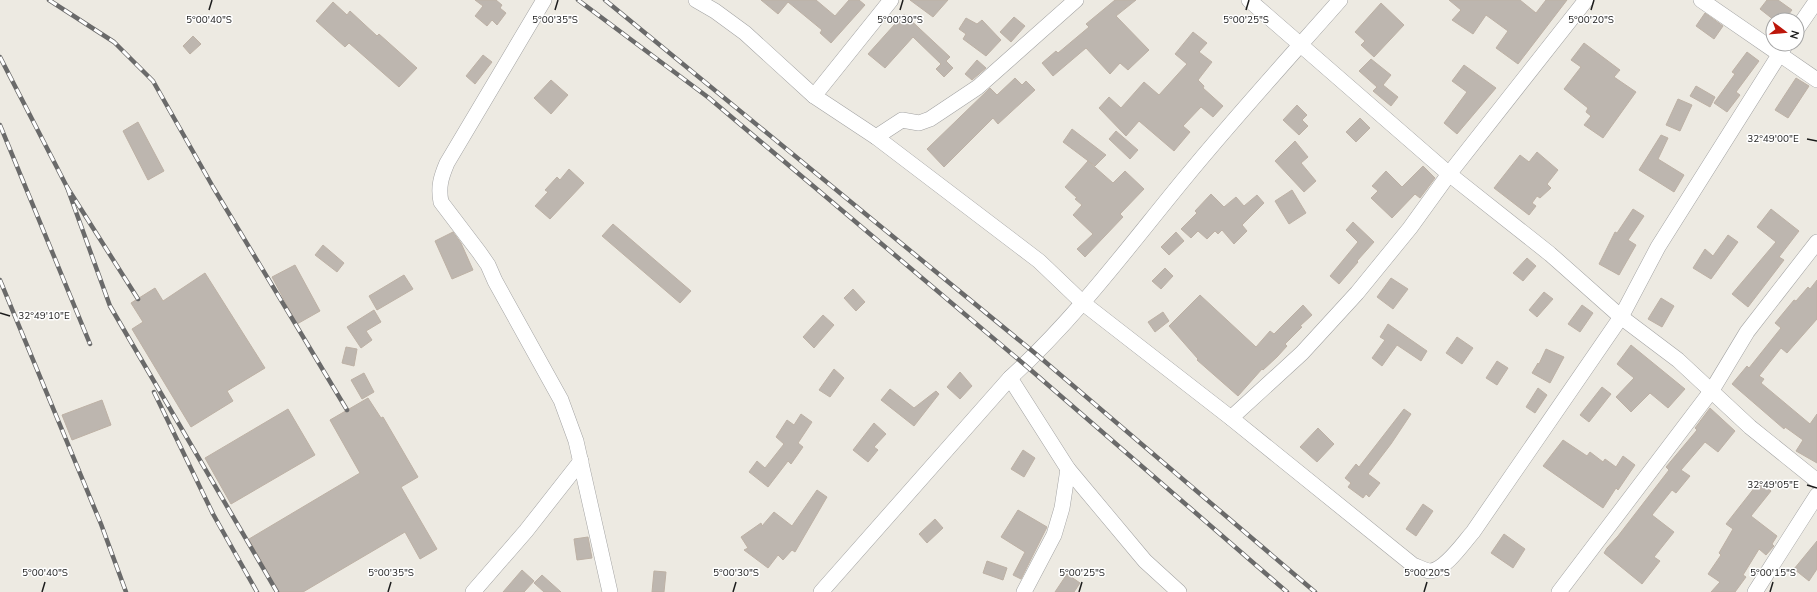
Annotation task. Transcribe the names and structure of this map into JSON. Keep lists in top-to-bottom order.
{
  "north": "right",
  "coordinates": [
    "5°00'40\"S",
    "5°00'35\"S",
    "5°00'30\"S",
    "5°00'25\"S",
    "5°00'20\"S",
    "32°49'00\"E",
    "32°49'10\"E",
    "32°49'05\"E",
    "5°00'15\"S"
  ]
}
